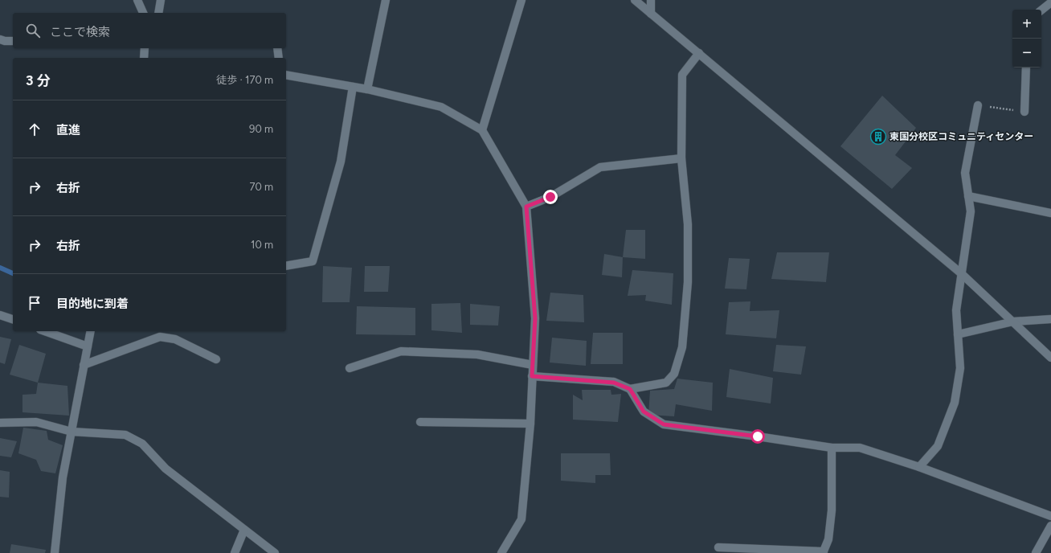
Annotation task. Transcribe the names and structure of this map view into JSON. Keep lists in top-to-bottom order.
{
  "places": {
    "building": ["東国分校区コミュニティセンター"]
  },
  "page": {
    "map_buttons": ["+", "−"],
    "search": "ここで検索",
    "heading": ["3 分", "徒歩 · 170 m"],
    "list": [
      ["直進", "90 m"],
      ["右折", "70 m"],
      ["右折", "10 m"],
      "目的地に到着"
    ]
  }
}
